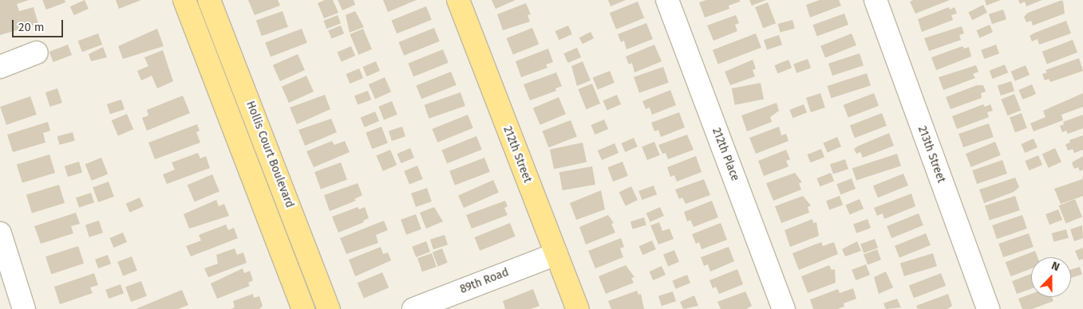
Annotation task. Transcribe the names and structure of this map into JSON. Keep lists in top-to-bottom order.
{
  "streets": {
    "main road": ["Hollis Court Boulevard", "212th Street"],
    "street": ["212th Place", "213th Street", "89th Road"]
  },
  "crossings": [
    ["212th Street", "89th Road"]
  ],
  "scale_bar": "20 m",
  "north": "top"
}
